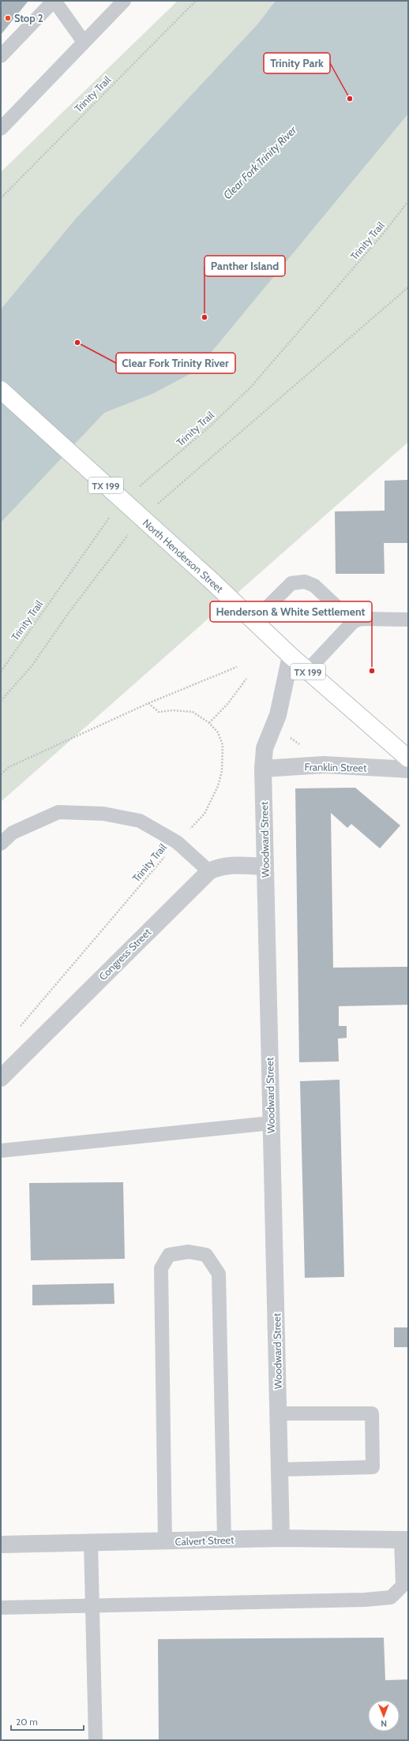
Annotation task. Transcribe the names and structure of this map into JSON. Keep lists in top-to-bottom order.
{
  "streets": {
    "main road": ["TX 199", "North Henderson Street"],
    "street": [
      "Franklin Street",
      "Woodward Street",
      "Congress Street",
      "Calvert Street"
    ],
    "path": ["Trinity Trail"]
  },
  "crossings": [
    ["North Henderson Street", "Woodward Street"],
    ["Franklin Street", "Woodward Street"],
    ["Woodward Street", "Congress Street"],
    ["Woodward Street", "Calvert Street"]
  ],
  "water": ["Clear Fork Trinity River"],
  "places": [
    "Stop 2",
    "Trinity Park",
    "Panther Island",
    "Clear Fork Trinity River",
    "Henderson & White Settlement"
  ],
  "scale_bar": "20 m",
  "north": "bottom"
}
